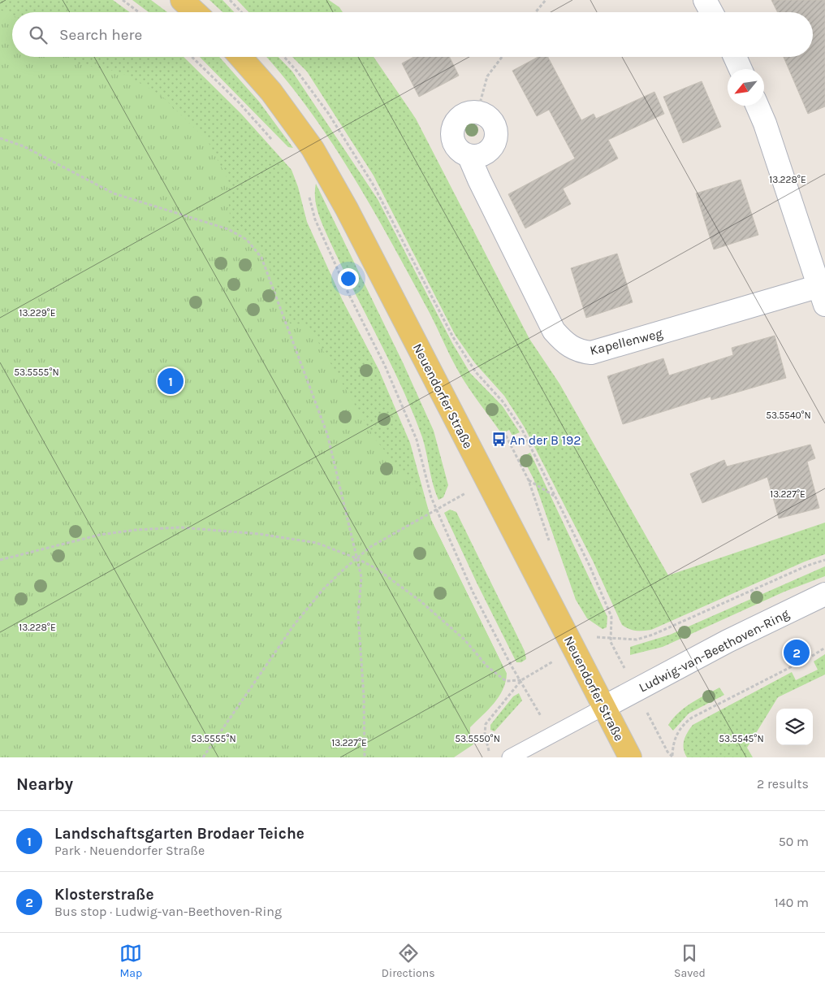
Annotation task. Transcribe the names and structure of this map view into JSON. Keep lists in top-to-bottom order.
{
  "streets": {
    "main road": ["Neuendorfer Straße"],
    "street": ["Kapellenweg", "Ludwig-van-Beethoven-Ring"]
  },
  "crossings": [
    ["Neuendorfer Straße", "Ludwig-van-Beethoven-Ring"]
  ],
  "places": {
    "bus stop": ["An der B 192"]
  },
  "north": "bottom left",
  "page": {
    "search": "Search here",
    "pins": ["1", "2"],
    "heading": ["Nearby", "2 results"],
    "list": [
      {
        "mark": "1",
        "name": "Landschaftsgarten Brodaer Teiche",
        "note": "Park · Neuendorfer Straße",
        "value": "50 m"
      },
      {
        "mark": "2",
        "name": "Klosterstraße",
        "note": "Bus stop · Ludwig-van-Beethoven-Ring",
        "value": "140 m"
      }
    ],
    "nav": ["Map", "Directions", "Saved"]
  },
  "coordinates": [
    "13.228°E",
    "13.229°E",
    "53.5555°N",
    "53.5540°N",
    "13.227°E",
    "53.5550°N",
    "53.5545°N"
  ]
}
